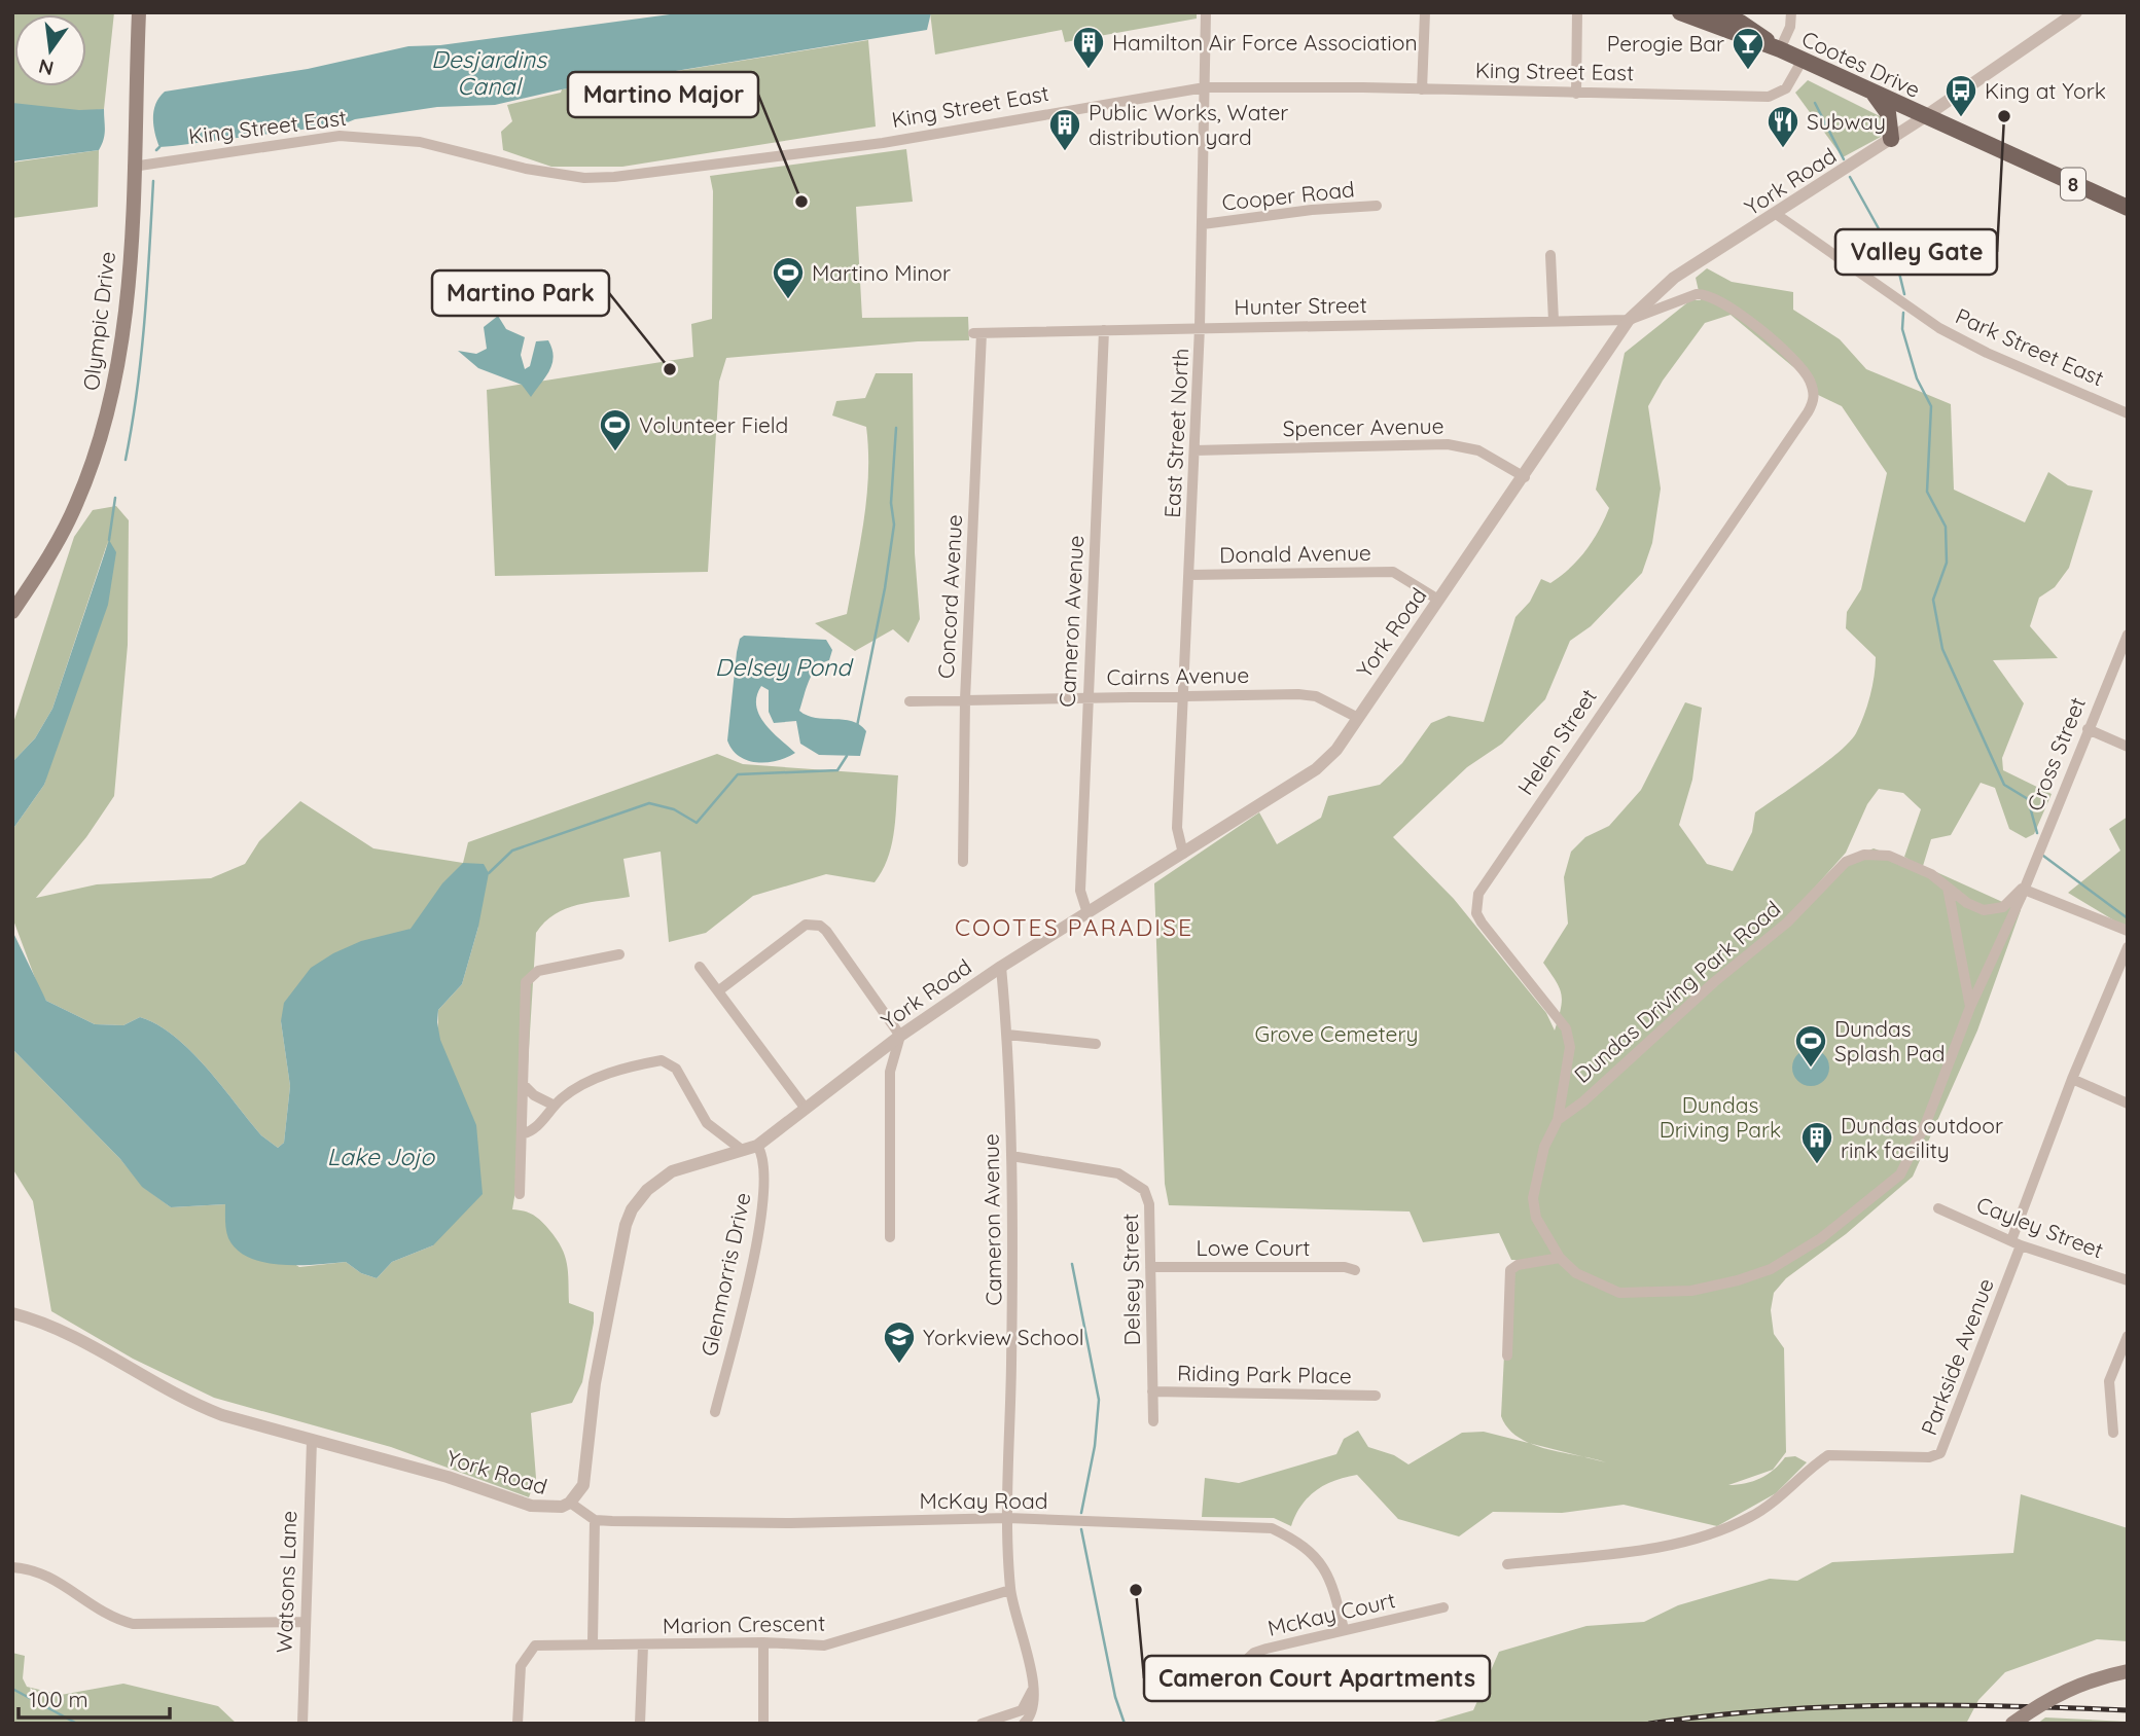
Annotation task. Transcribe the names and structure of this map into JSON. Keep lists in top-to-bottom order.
{
  "streets": {
    "main road": ["Cootes Drive", "8", "Olympic Drive"],
    "street": [
      "King Street East",
      "York Road",
      "Cooper Road",
      "Hunter Street",
      "Park Street East",
      "Spencer Avenue",
      "East Street North",
      "Donald Avenue",
      "Concord Avenue",
      "Cameron Avenue",
      "Cairns Avenue",
      "Helen Street",
      "Cross Street",
      "Dundas Driving Park Road",
      "Cayley Street",
      "Lowe Court",
      "Glenmorris Drive",
      "Delsey Street",
      "Parkside Avenue",
      "Riding Park Place",
      "McKay Road",
      "Watsons Lane",
      "McKay Court",
      "Marion Crescent"
    ]
  },
  "crossings": [
    ["Cootes Drive", "King Street East"],
    ["Cootes Drive", "York Road"],
    ["Cootes Drive", "8"],
    ["King Street East", "Olympic Drive"],
    ["King Street East", "East Street North"],
    ["York Road", "8"],
    ["York Road", "Hunter Street"],
    ["York Road", "Park Street East"],
    ["York Road", "Spencer Avenue"],
    ["York Road", "East Street North"],
    ["York Road", "Donald Avenue"],
    ["York Road", "Cameron Avenue"],
    ["York Road", "Cairns Avenue"],
    ["York Road", "Helen Street"],
    ["York Road", "Glenmorris Drive"],
    ["York Road", "Watsons Lane"],
    ["Cooper Road", "East Street North"],
    ["Hunter Street", "East Street North"],
    ["Hunter Street", "Concord Avenue"],
    ["Hunter Street", "Cameron Avenue"],
    ["Hunter Street", "Helen Street"],
    ["Spencer Avenue", "East Street North"],
    ["East Street North", "Donald Avenue"],
    ["East Street North", "Cairns Avenue"],
    ["Concord Avenue", "Cairns Avenue"],
    ["Cameron Avenue", "Cairns Avenue"],
    ["Cameron Avenue", "Delsey Street"],
    ["Cameron Avenue", "McKay Road"],
    ["Cameron Avenue", "Marion Crescent"],
    ["Helen Street", "Dundas Driving Park Road"],
    ["Cross Street", "Dundas Driving Park Road"],
    ["Cayley Street", "Parkside Avenue"],
    ["Lowe Court", "Delsey Street"],
    ["Delsey Street", "Riding Park Place"],
    ["McKay Road", "McKay Court"]
  ],
  "districts": ["COOTES PARADISE"],
  "water": ["Desjardins Canal", "Delsey Pond", "Lake Jojo"],
  "parks": ["Grove Cemetery", "Dundas Driving Park"],
  "places": {
    "building": ["Hamilton Air Force Association", "Public Works, Water distribution yard", "Dundas outdoor rink facility"],
    "bar": ["Perogie Bar"],
    "other": [
      "Valley Gate",
      "Martino Major",
      "Martino Park",
      "Cameron Court Apartments"
    ],
    "bus stop": ["King at York"],
    "restaurant": ["Subway"],
    "sports": ["Martino Minor", "Volunteer Field", "Dundas Splash Pad"],
    "school or university": ["Yorkview School"]
  },
  "scale_bar": "100 m",
  "north": "bottom"
}
